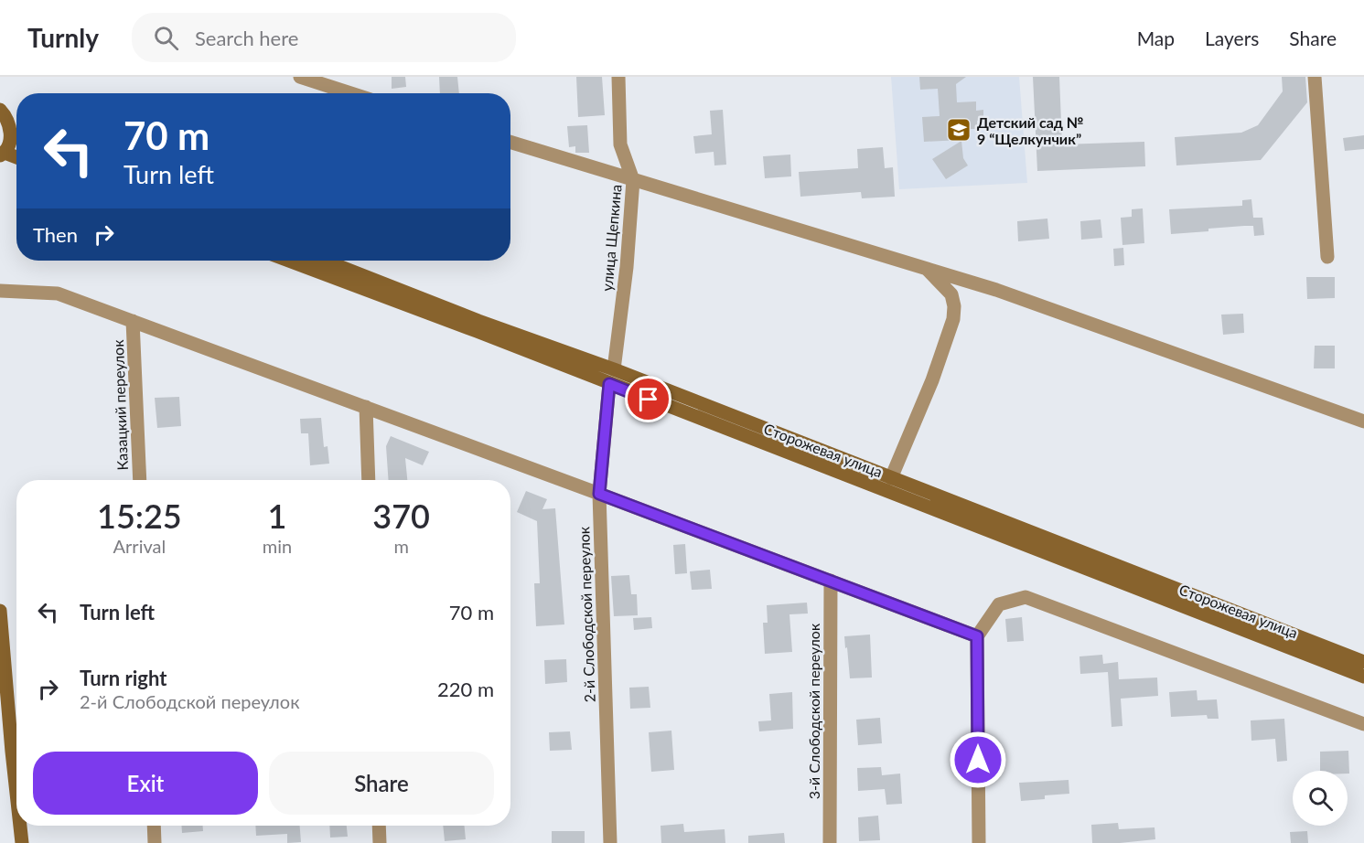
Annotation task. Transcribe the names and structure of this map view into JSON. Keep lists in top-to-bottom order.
{
  "streets": {
    "main road": ["Сторожевая улица"],
    "street": [
      "улица Щепкина",
      "Казацкий переулок",
      "2-й Слободской переулок",
      "3-й Слободской переулок"
    ]
  },
  "crossings": [
    ["улица Щепкина", "Сторожевая улица"],
    ["Сторожевая улица", "2-й Слободской переулок"]
  ],
  "places": {
    "school or university": ["Детский сад № 9 “Щелкунчик”"]
  },
  "page": {
    "header": "Turnly",
    "search": "Search here",
    "nav": ["Map", "Layers", "Share"],
    "turn": ["70 m", "Turn left"],
    "then": "Then",
    "eta": [
      "15:25",
      "Arrival",
      "1",
      "min",
      "370",
      "m"
    ],
    "list": [
      {
        "name": "Turn left",
        "value": "70 m"
      },
      {
        "name": "Turn right",
        "note": "2-й Слободской переулок",
        "value": "220 m"
      }
    ],
    "buttons": ["Exit", "Share"]
  }
}
